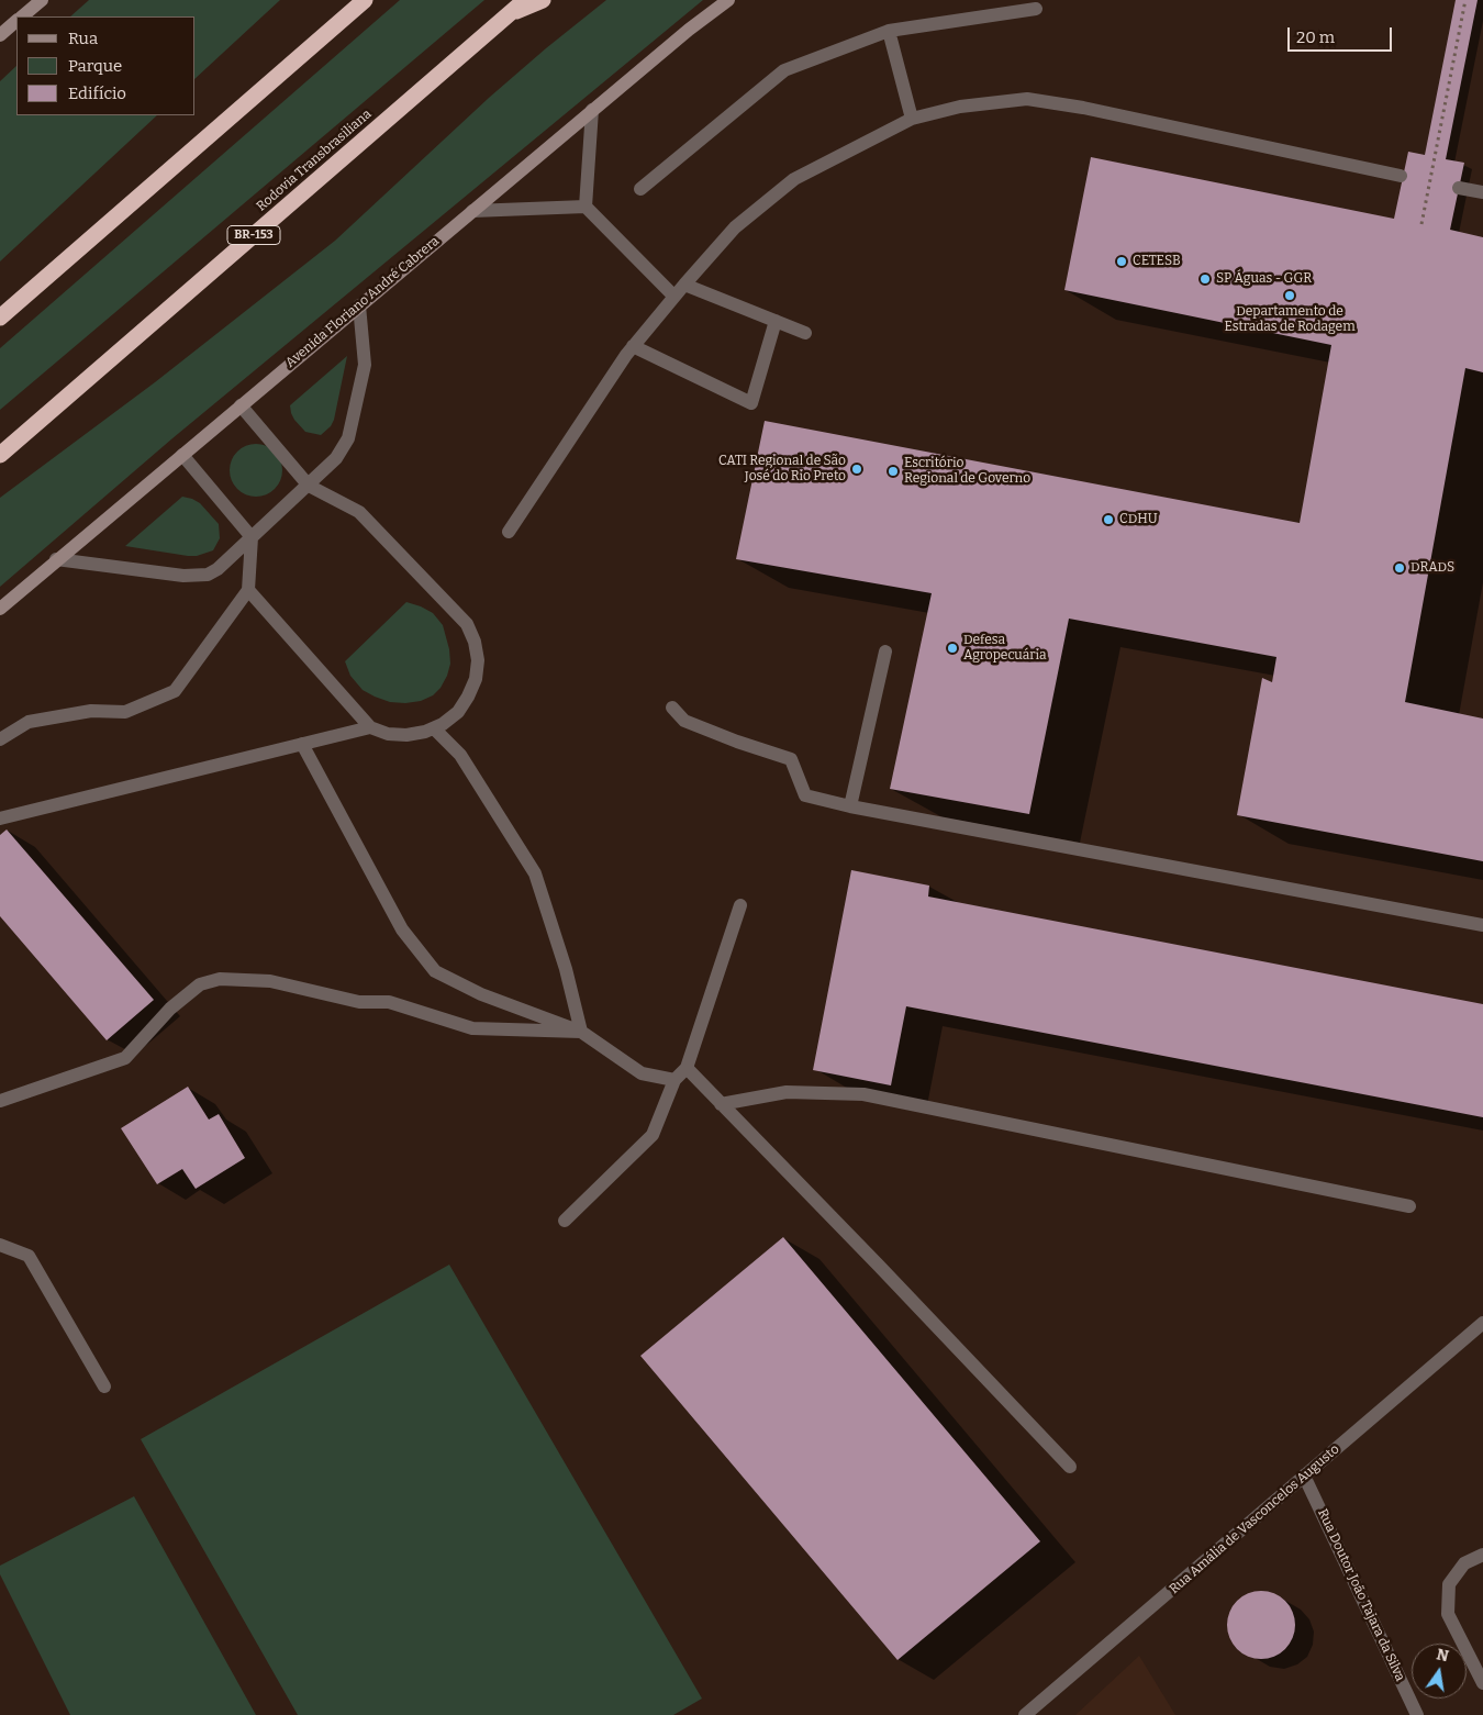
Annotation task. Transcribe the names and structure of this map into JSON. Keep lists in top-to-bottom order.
{
  "streets": {
    "highway": ["Rodovia Transbrasiliana", "BR-153"],
    "main road": ["Avenida Floriano André Cabrera"],
    "street": ["Rua Amália de Vasconcelos Augusto", "Rua Doutor João Tajara da Silva"]
  },
  "crossings": [
    ["Rua Amália de Vasconcelos Augusto", "Rua Doutor João Tajara da Silva"]
  ],
  "places": [
    "CETESB",
    "SP Águas - GGR",
    "Departamento de Estradas de Rodagem",
    "CATI Regional de São José do Rio Preto",
    "Escritório Regional de Governo",
    "CDHU",
    "DRADS",
    "Defesa Agropecuária"
  ],
  "legend": ["Rua", "Parque", "Edifício"],
  "scale_bar": "20 m",
  "north": "top"
}
